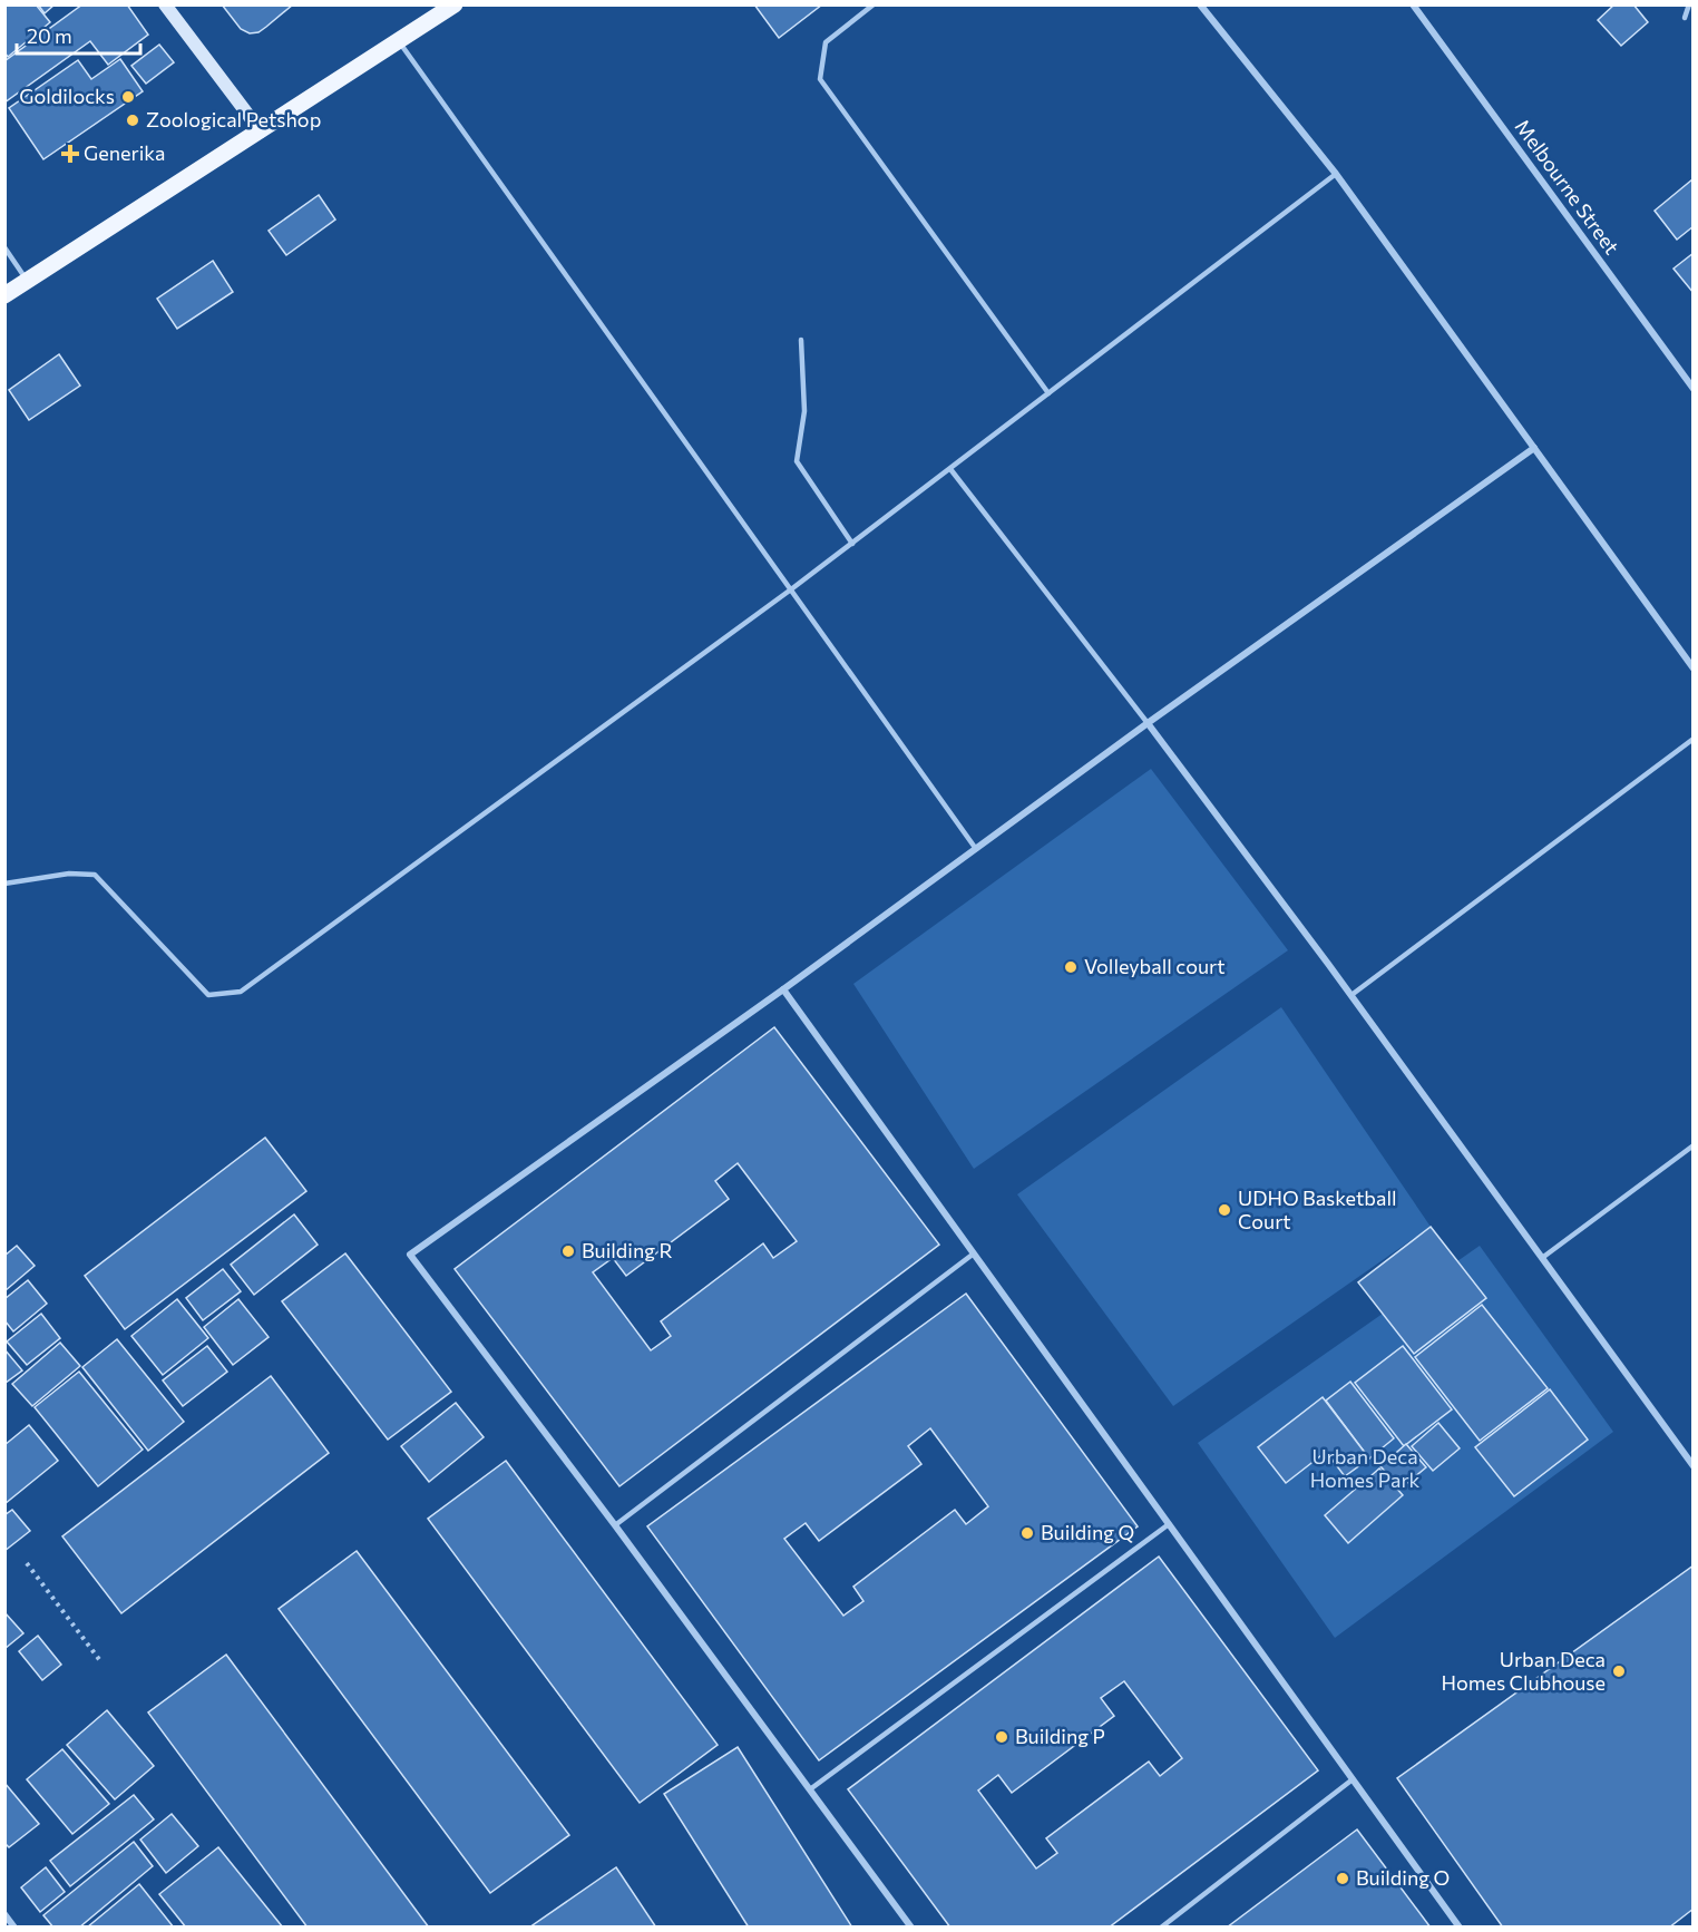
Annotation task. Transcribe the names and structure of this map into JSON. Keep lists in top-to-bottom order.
{
  "streets": {
    "street": ["Melbourne Street"]
  },
  "parks": ["Urban Deca Homes Park"],
  "places": {
    "other": [
      "Goldilocks",
      "Zoological Petshop",
      "Volleyball court",
      "UDHO Basketball Court",
      "Building R",
      "Building Q",
      "Urban Deca Homes Clubhouse",
      "Building P",
      "Building O"
    ],
    "health": ["Generika"]
  },
  "scale_bar": "20 m"
}
